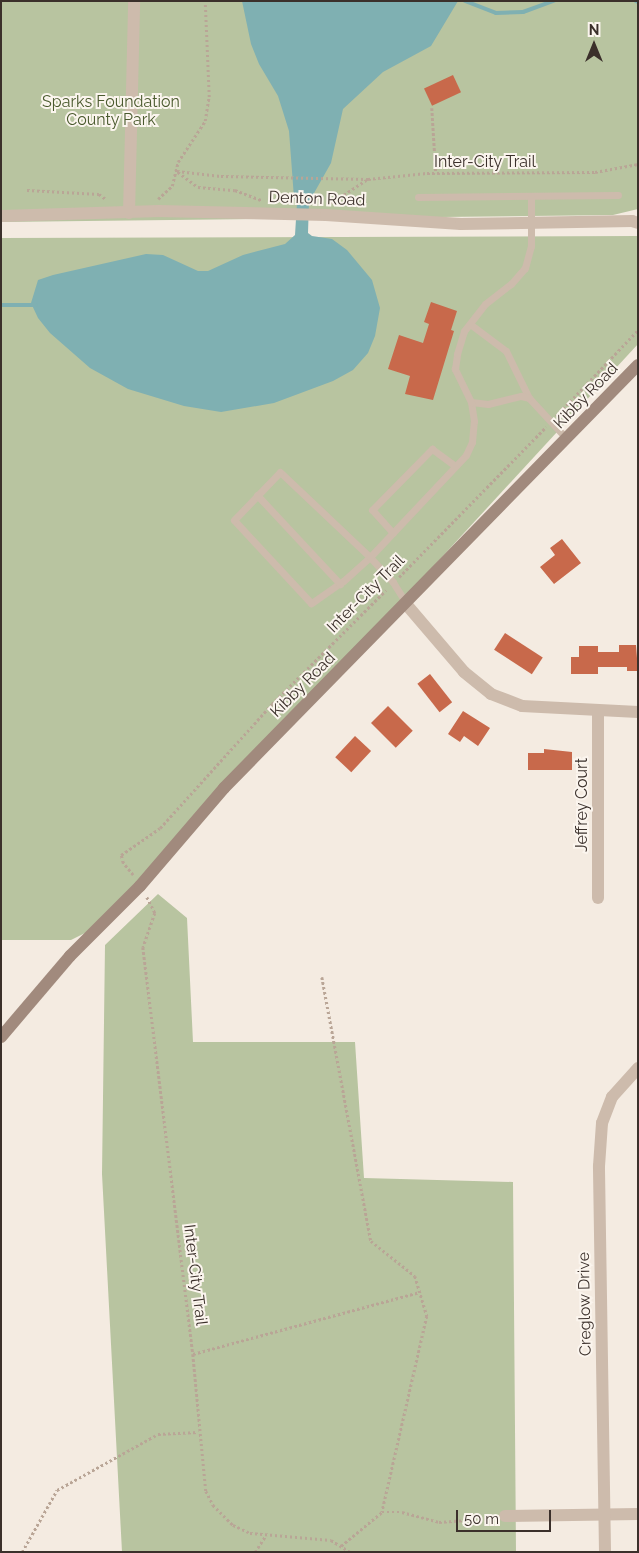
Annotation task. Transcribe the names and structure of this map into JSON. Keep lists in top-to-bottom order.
{
  "streets": {
    "main road": ["Kibby Road"],
    "street": ["Denton Road", "Jeffrey Court", "Creglow Drive"],
    "path": ["Inter-City Trail"]
  },
  "parks": ["Sparks Foundation County Park"],
  "scale_bar": "50 m",
  "north": "top"
}
